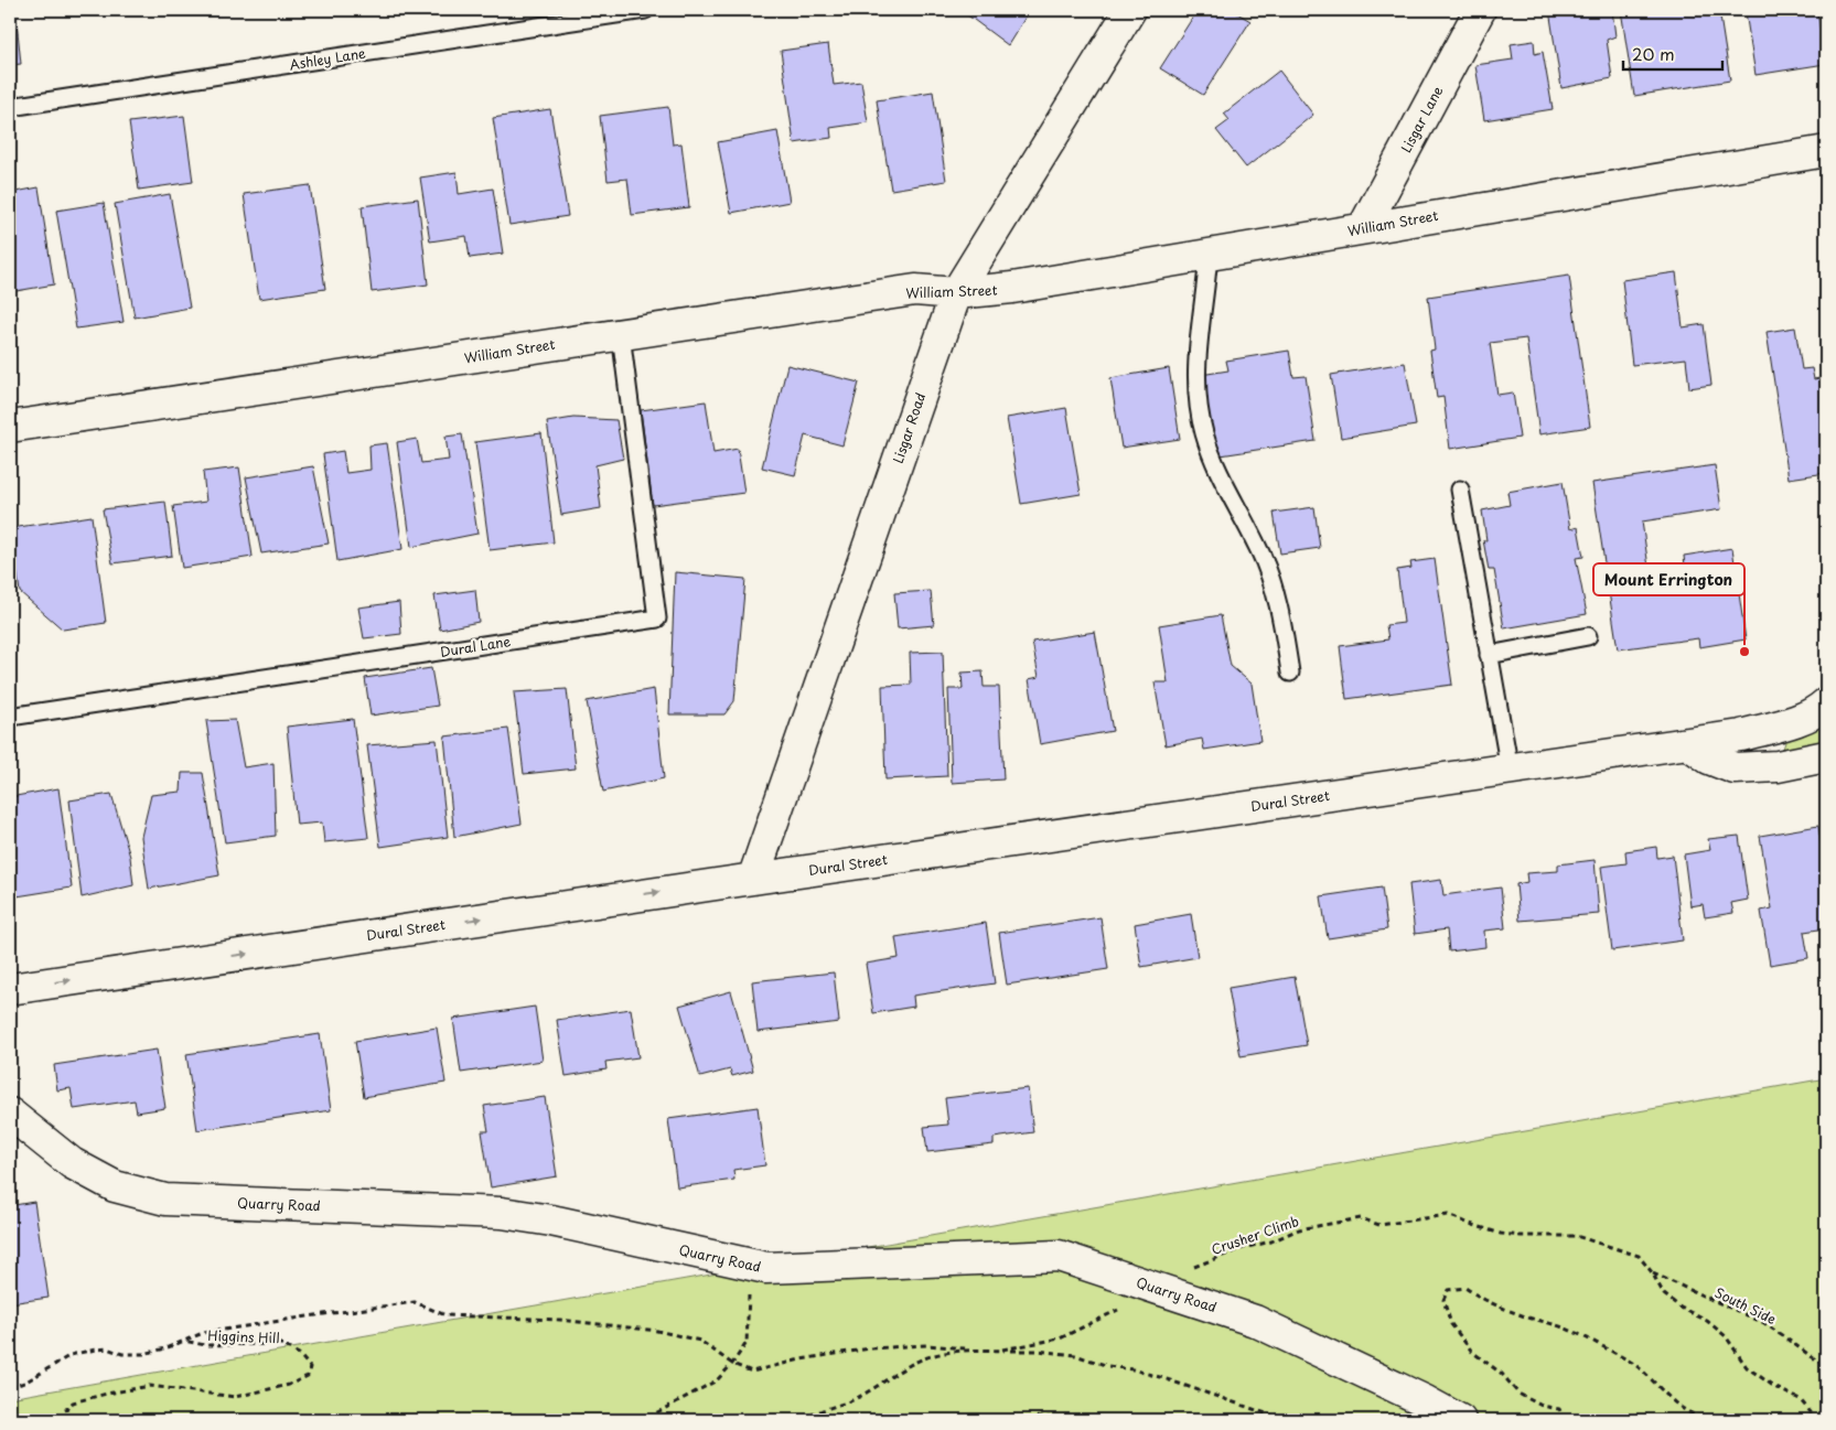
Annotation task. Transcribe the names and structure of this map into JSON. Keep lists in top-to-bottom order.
{
  "streets": {
    "street": [
      "Lisgar Lane",
      "William Street",
      "Lisgar Road",
      "Dural Street",
      "Quarry Road"
    ],
    "lane": ["Ashley Lane", "Dural Lane"],
    "path": ["Crusher Climb", "South Side", "Higgins Hill"]
  },
  "crossings": [
    ["Lisgar Lane", "William Street"],
    ["William Street", "Lisgar Road"],
    ["William Street", "Dural Lane"],
    ["Lisgar Road", "Dural Street"],
    ["Quarry Road", "Crusher Climb"],
    ["Crusher Climb", "South Side"]
  ],
  "one_way": ["Dural Street"],
  "places": ["Mount Errington"],
  "scale_bar": "20 m"
}
